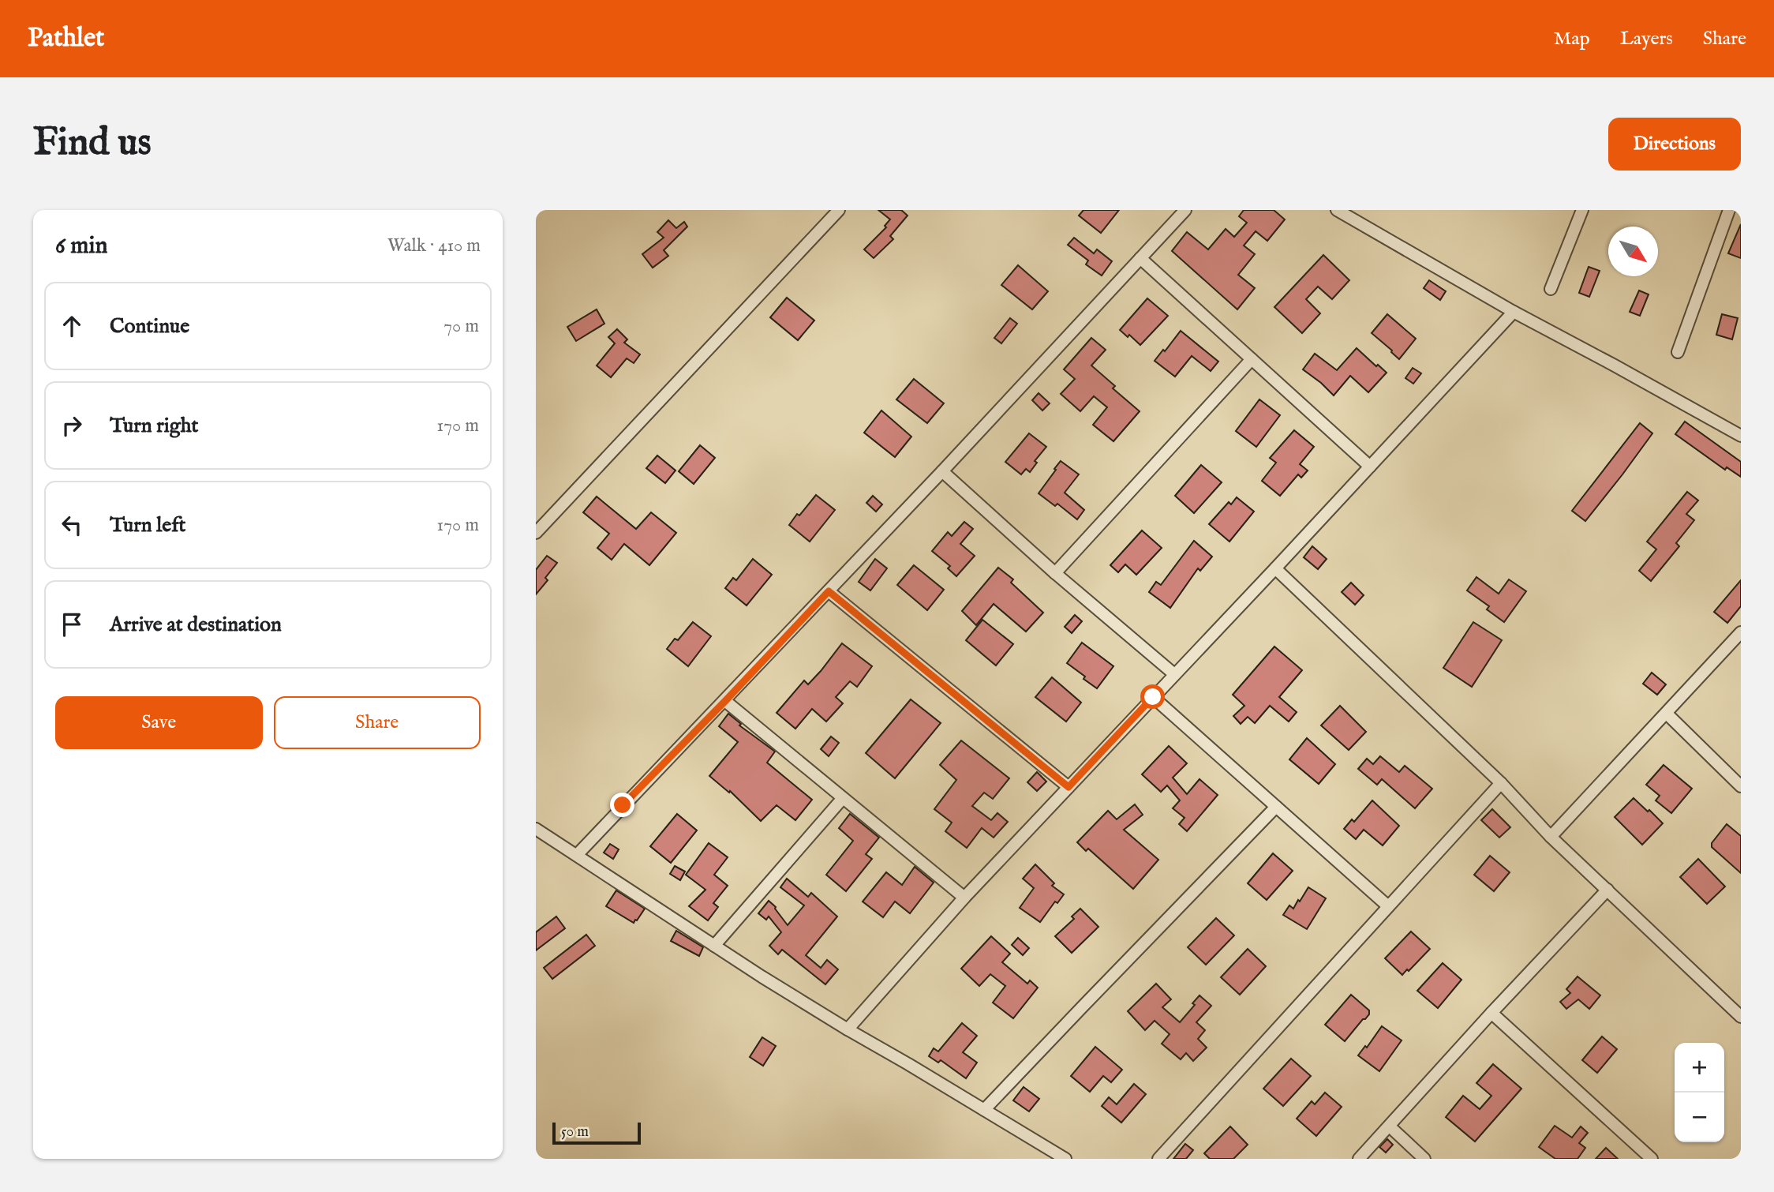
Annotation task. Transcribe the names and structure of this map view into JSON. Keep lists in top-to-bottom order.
{
  "scale_bar": "50 m",
  "north": "bottom right",
  "page": {
    "header": "Pathlet",
    "nav": ["Map", "Layers", "Share"],
    "buttons": [
      "Directions",
      ["Save", "Share"]
    ],
    "title": "Find us",
    "heading": ["6 min", "Walk · 410 m"],
    "list": [
      ["Continue", "70 m"],
      ["Turn right", "170 m"],
      ["Turn left", "170 m"],
      "Arrive at destination"
    ],
    "map_buttons": ["+", "−"],
    "scale": "50 m"
  }
}
